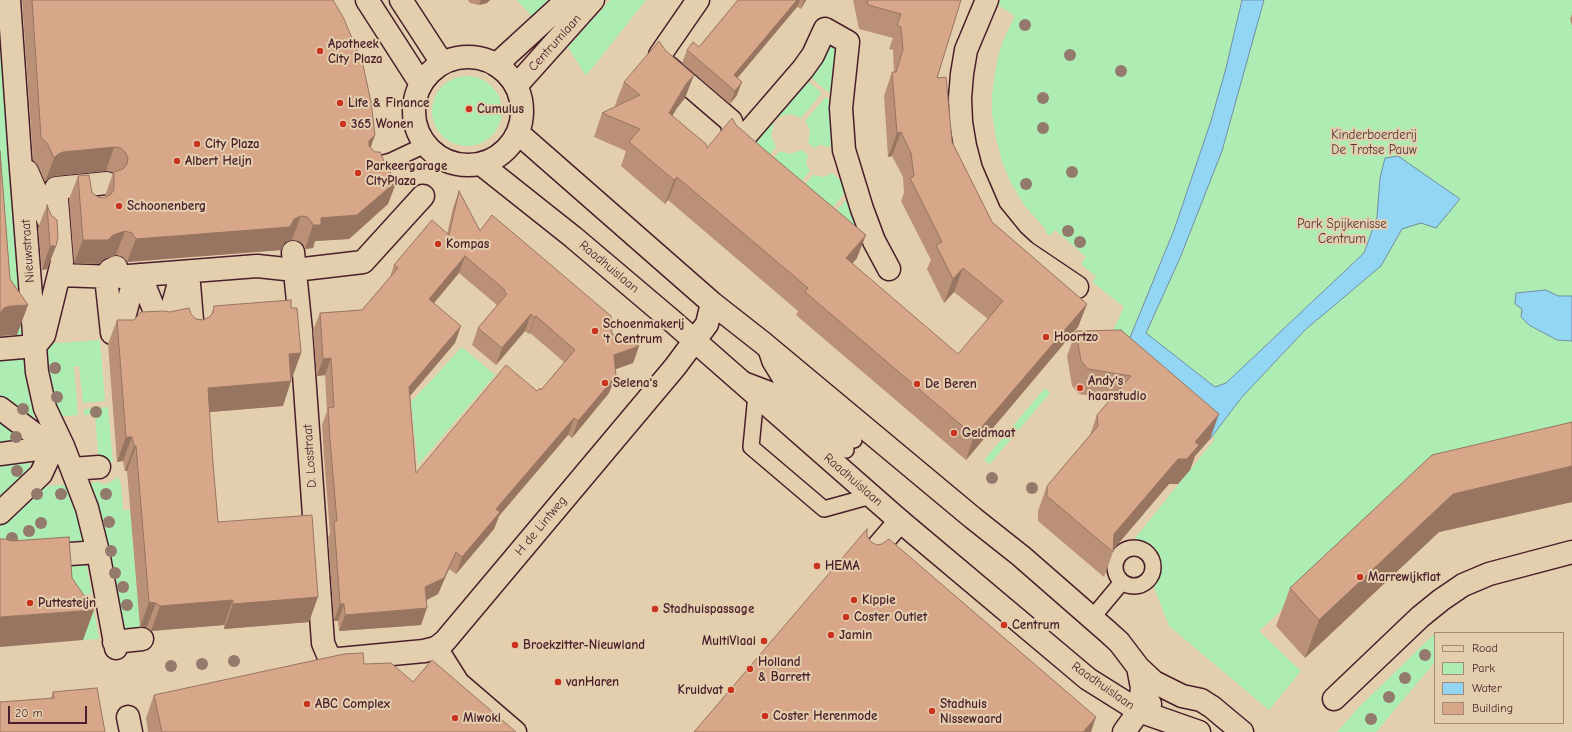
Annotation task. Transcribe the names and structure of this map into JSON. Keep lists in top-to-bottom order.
{
  "streets": {
    "street": [
      "Centrumlaan",
      "Nieuwstraat",
      "Raadhuislaan",
      "D. Losstraat",
      "H de Lintweg"
    ]
  },
  "crossings": [
    ["Centrumlaan", "Raadhuislaan"],
    ["Raadhuislaan", "H de Lintweg"],
    ["D. Losstraat", "H de Lintweg"]
  ],
  "parks": ["Kinderboerderij De Trotse Pauw", "Park Spijkenisse Centrum"],
  "places": [
    "Apotheek City Plaza",
    "Life & Finance",
    "Cumulus",
    "365 Wonen",
    "City Plaza",
    "Albert Heijn",
    "Parkeergarage CityPlaza",
    "Schoonenberg",
    "Kompas",
    "Schoenmakerij 't Centrum",
    "Hoortzo",
    "Selena's",
    "De Beren",
    "Andy's haarstudio",
    "Geldmaat",
    "HEMA",
    "Marrewijkflat",
    "Kippie",
    "Puttesteijn",
    "Stadhuispassage",
    "Coster Outlet",
    "Centrum",
    "Jamin",
    "MultiVlaai",
    "Broekzitter-Nieuwland",
    "Holland & Barrett",
    "vanHaren",
    "Kruidvat",
    "ABC Complex",
    "Stadhuis Nissewaard",
    "Coster Herenmode",
    "Miwoki"
  ],
  "legend": [
    "Road",
    "Park",
    "Water",
    "Building"
  ],
  "scale_bar": "20 m"
}
